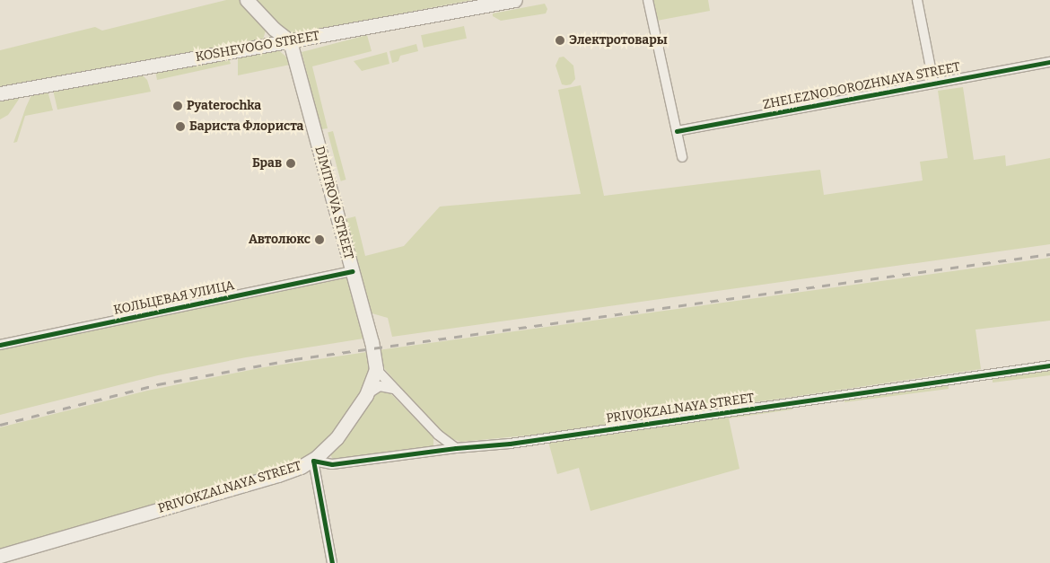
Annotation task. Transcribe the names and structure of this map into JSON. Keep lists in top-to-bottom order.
{
  "streets": {
    "main road": ["KOSHEVOGO STREET", "DIMITROVA STREET", "PRIVOKZALNAYA STREET"],
    "street": ["ZHELEZNODOROZHNAYA STREET", "КОЛЬЦЕВАЯ УЛИЦА"]
  },
  "crossings": [
    ["KOSHEVOGO STREET", "DIMITROVA STREET"],
    ["DIMITROVA STREET", "КОЛЬЦЕВАЯ УЛИЦА"]
  ],
  "places": [
    "Электротовары",
    "Pyaterochka",
    "Бариста Флориста",
    "Брав",
    "Автолюкс"
  ]
}
